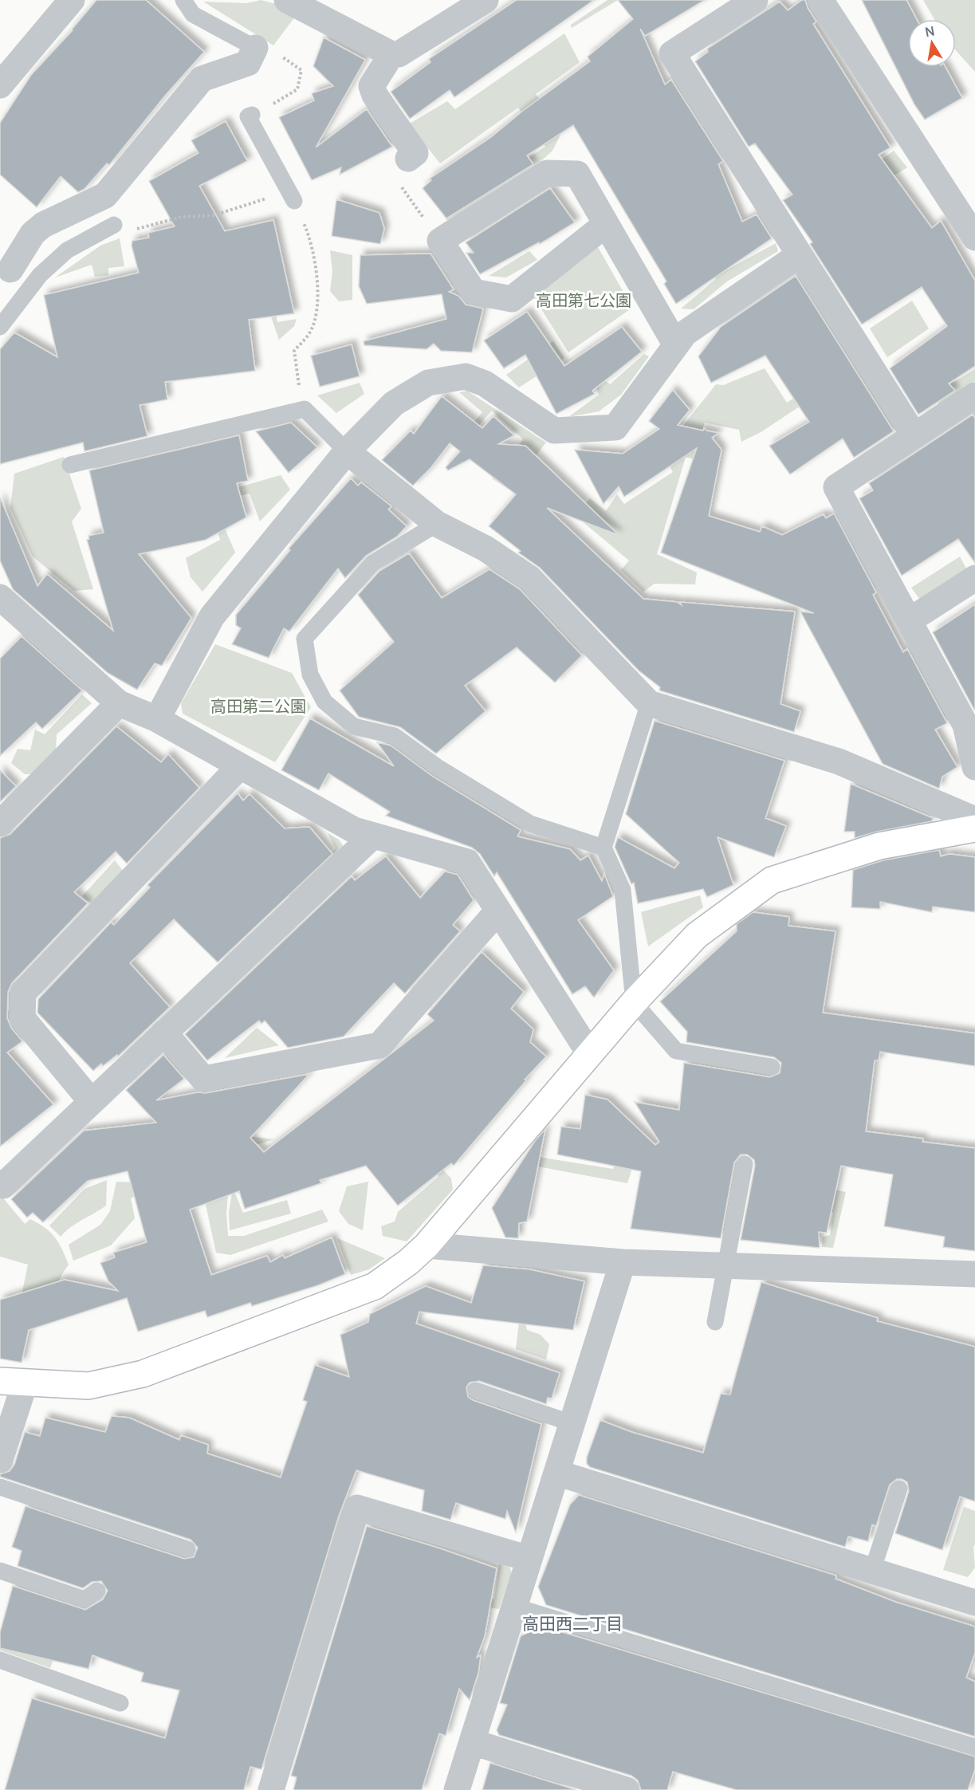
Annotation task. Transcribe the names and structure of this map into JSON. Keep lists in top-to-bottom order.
{
  "districts": ["高田西二丁目"],
  "parks": ["高田第七公園", "高田第二公園"],
  "north": "top"
}
